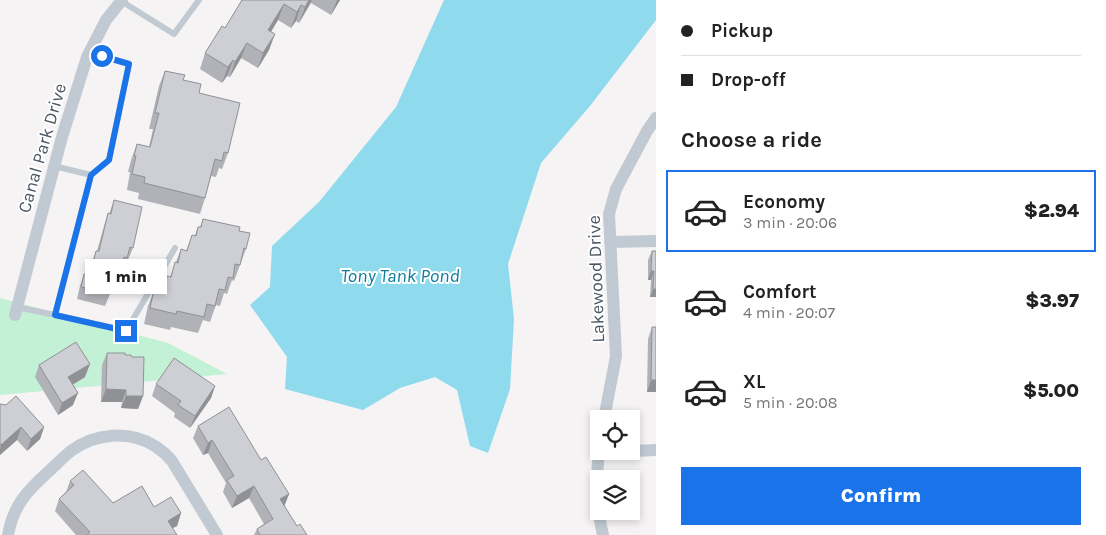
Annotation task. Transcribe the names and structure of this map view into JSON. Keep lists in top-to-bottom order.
{
  "streets": {
    "street": ["Canal Park Drive", "Lakewood Drive"]
  },
  "water": ["Tony Tank Pond"],
  "page": {
    "banner": ["Pickup", "Drop-off"],
    "heading": "Choose a ride",
    "list": [
      {
        "name": "Economy",
        "note": "3 min · 20:06",
        "value": "$2.94"
      },
      {
        "name": "Comfort",
        "note": "4 min · 20:07",
        "value": "$3.97"
      },
      {
        "name": "XL",
        "note": "5 min · 20:08",
        "value": "$5.00"
      }
    ],
    "bubble": "1 min",
    "buttons": "Confirm"
  }
}
